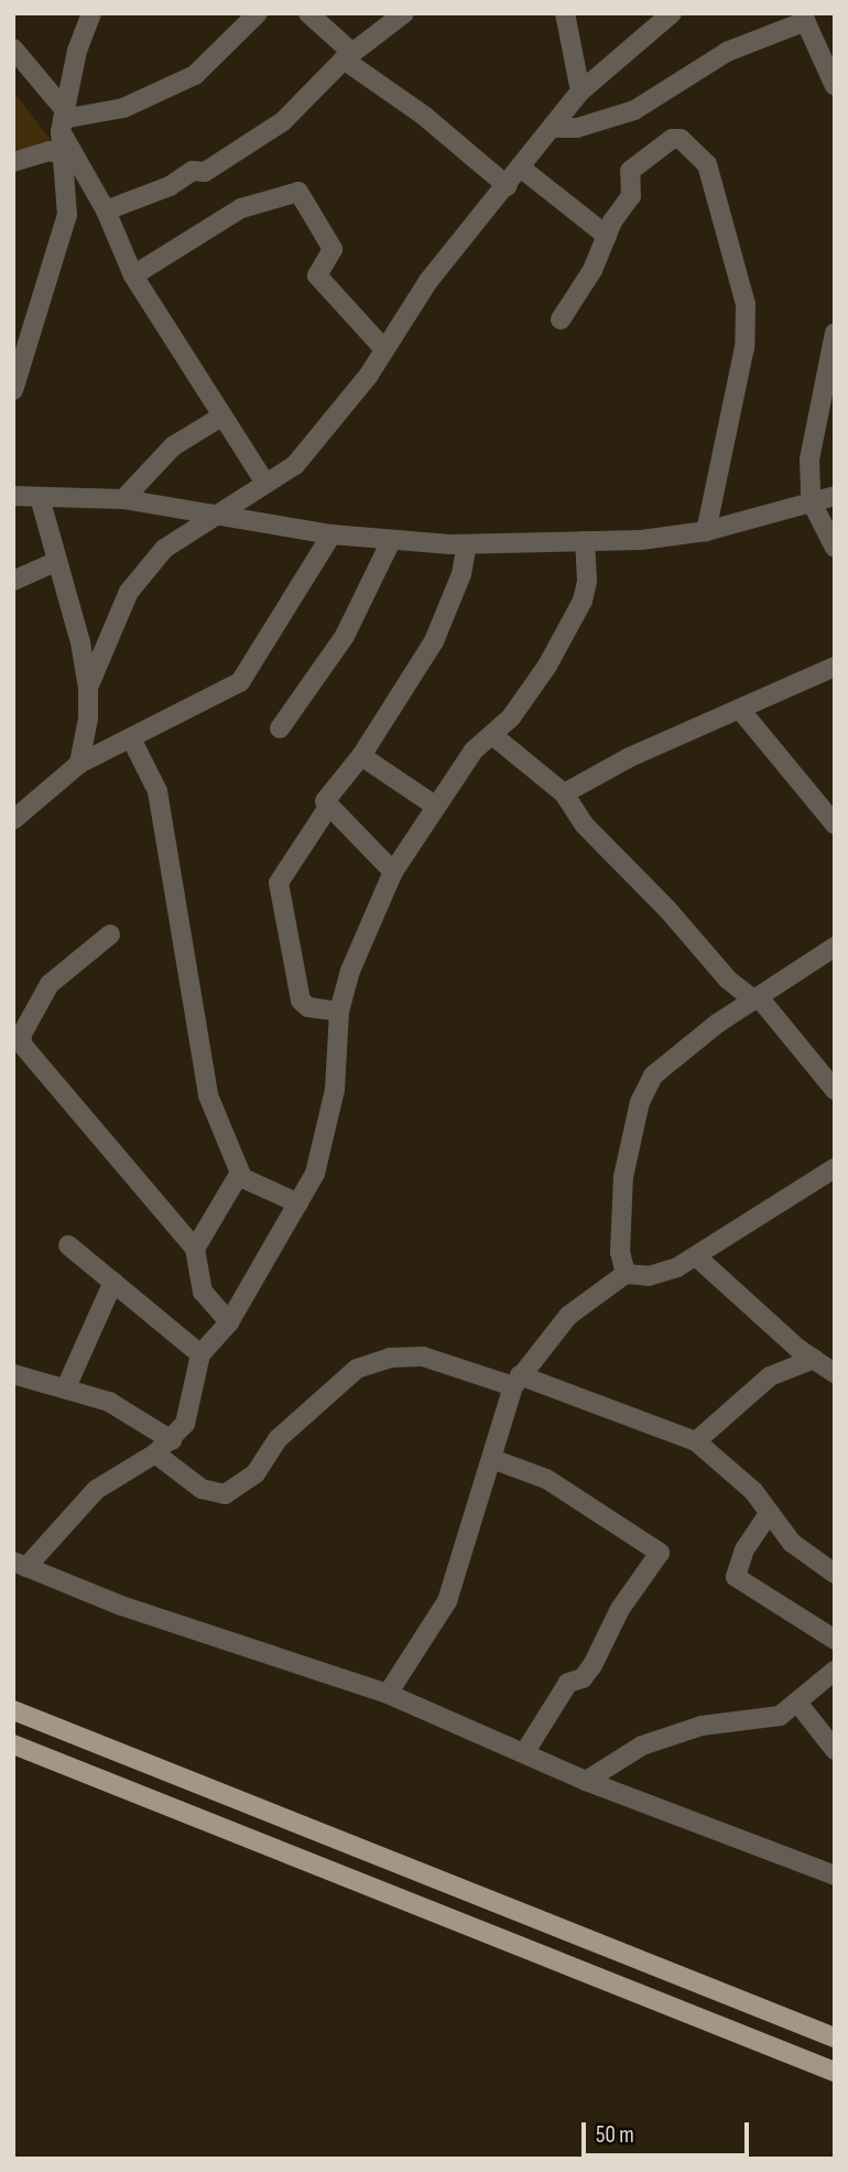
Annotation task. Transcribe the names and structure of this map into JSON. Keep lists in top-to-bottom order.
{
  "scale_bar": "50 m"
}
